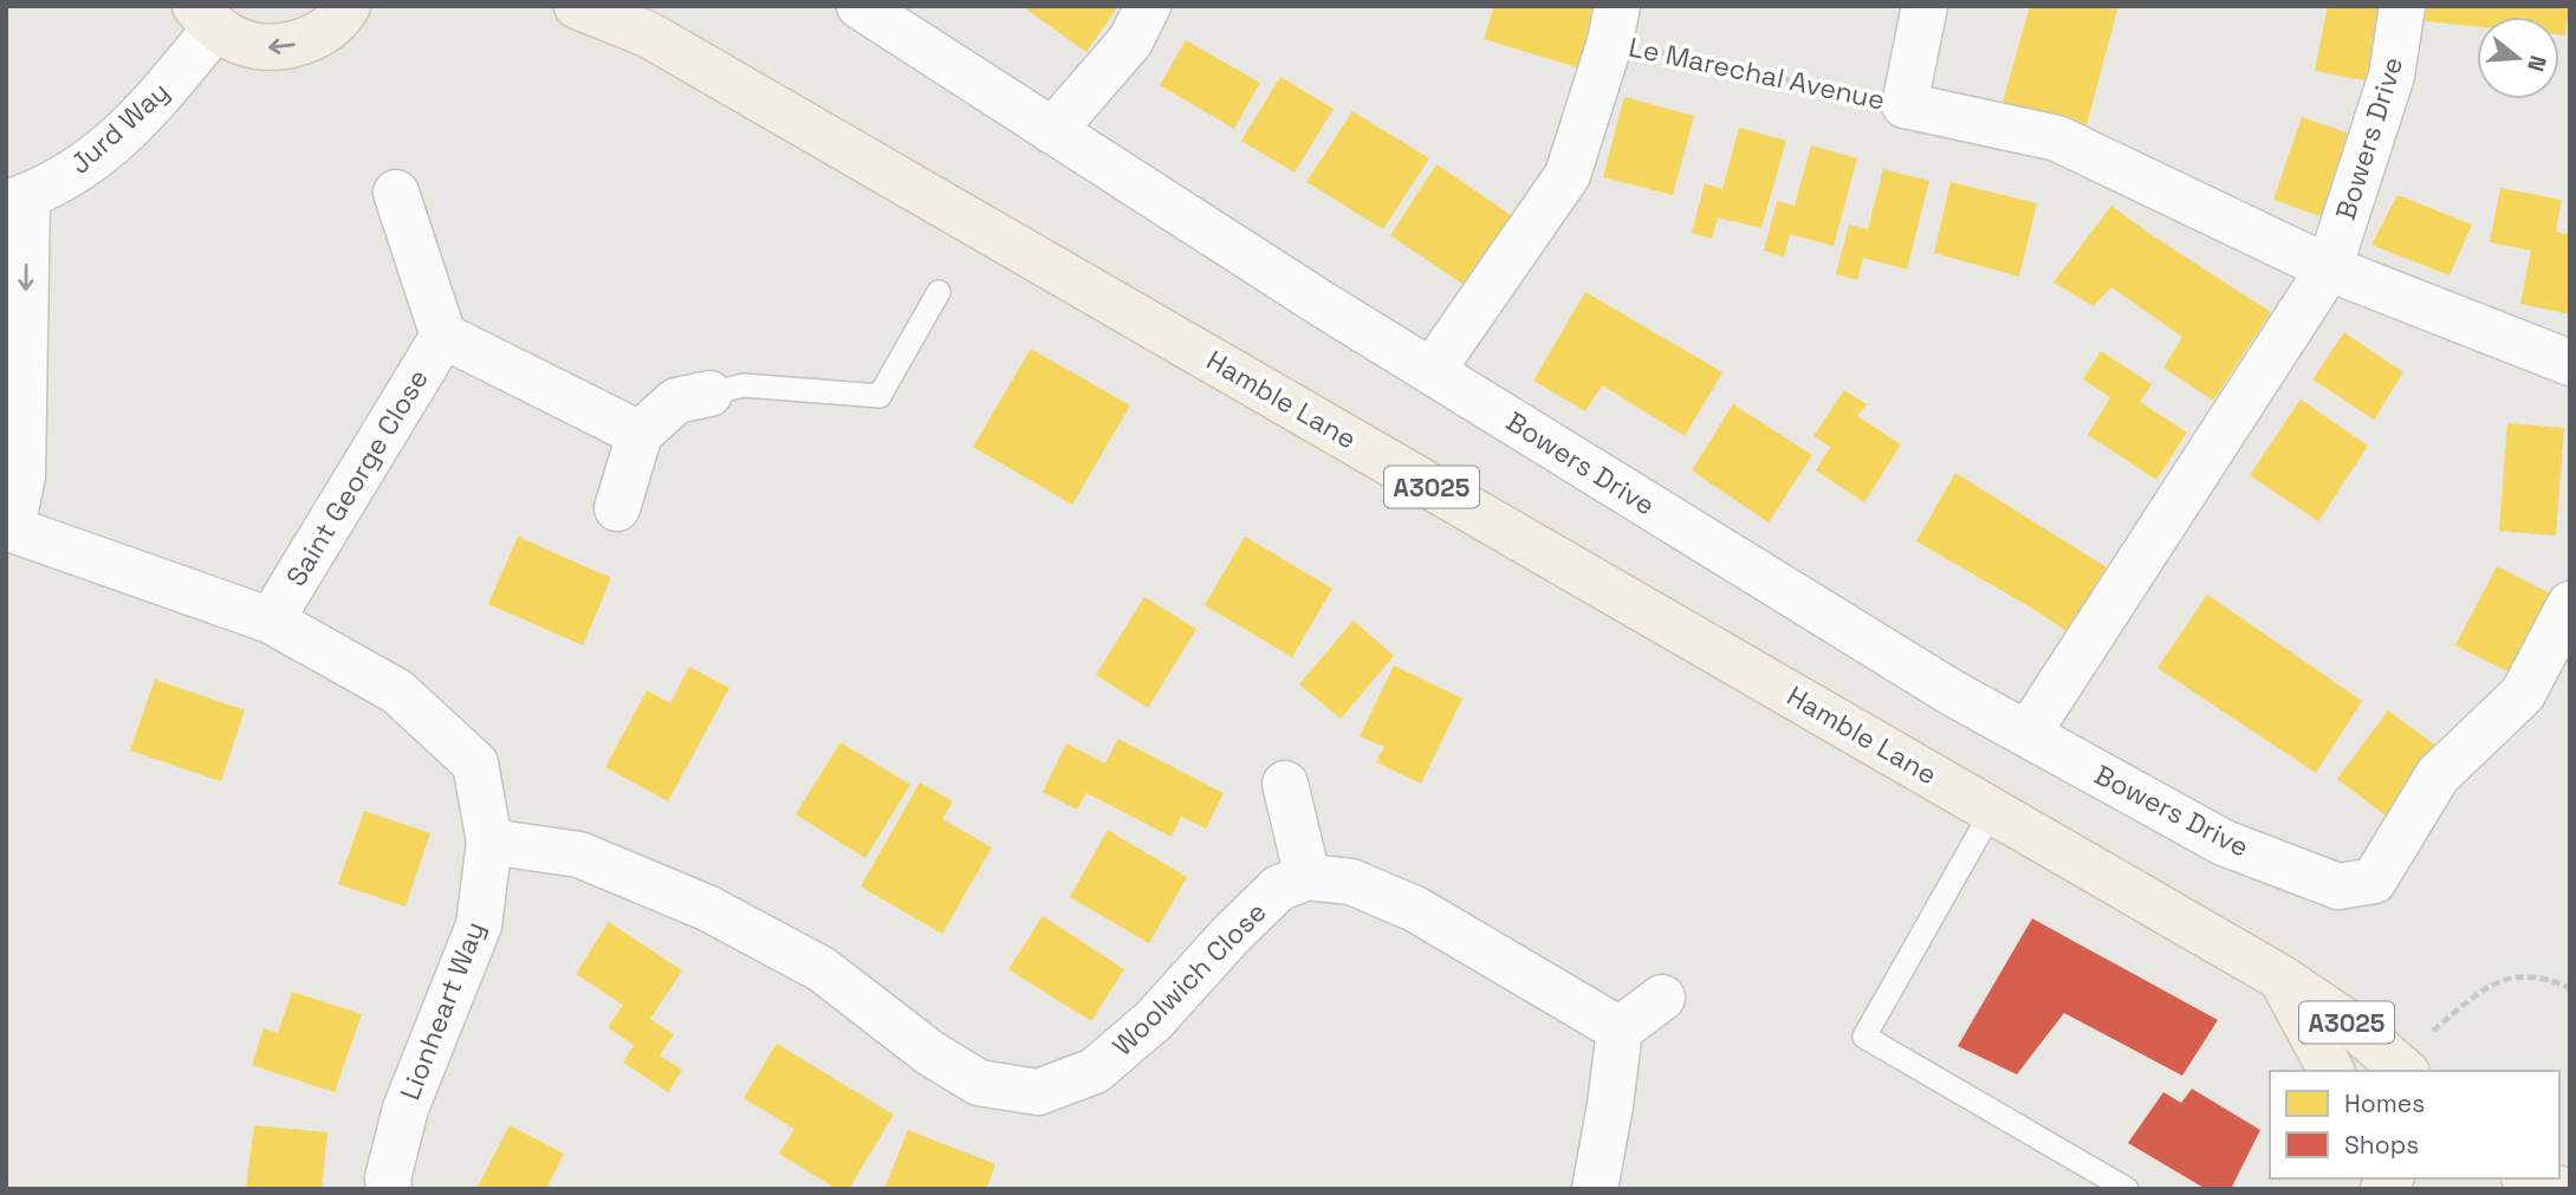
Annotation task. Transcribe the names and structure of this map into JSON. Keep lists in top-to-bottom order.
{
  "streets": {
    "main road": ["Hamble Lane", "A3025"],
    "street": [
      "Le Marechal Avenue",
      "Jurd Way",
      "Bowers Drive",
      "Saint George Close",
      "Woolwich Close",
      "Lionheart Way"
    ]
  },
  "crossings": [
    ["Le Marechal Avenue", "Bowers Drive"],
    ["Jurd Way", "Lionheart Way"],
    ["Hamble Lane", "A3025"],
    ["Saint George Close", "Lionheart Way"],
    ["Woolwich Close", "Lionheart Way"]
  ],
  "legend": ["Homes", "Shops"],
  "north": "right"
}
